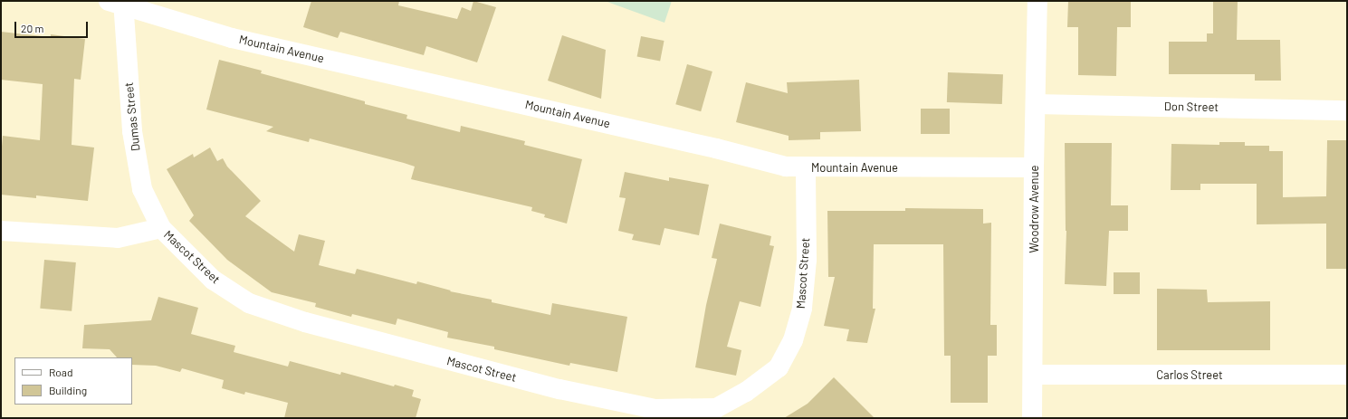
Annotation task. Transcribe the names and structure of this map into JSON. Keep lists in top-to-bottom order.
{
  "streets": {
    "street": [
      "Mountain Avenue",
      "Don Street",
      "Dumas Street",
      "Woodrow Avenue",
      "Mascot Street",
      "Carlos Street"
    ]
  },
  "crossings": [
    ["Mountain Avenue", "Dumas Street"],
    ["Mountain Avenue", "Woodrow Avenue"],
    ["Mountain Avenue", "Mascot Street"],
    ["Don Street", "Woodrow Avenue"],
    ["Dumas Street", "Mascot Street"],
    ["Woodrow Avenue", "Carlos Street"]
  ],
  "legend": ["Road", "Building"],
  "scale_bar": "20 m"
}
